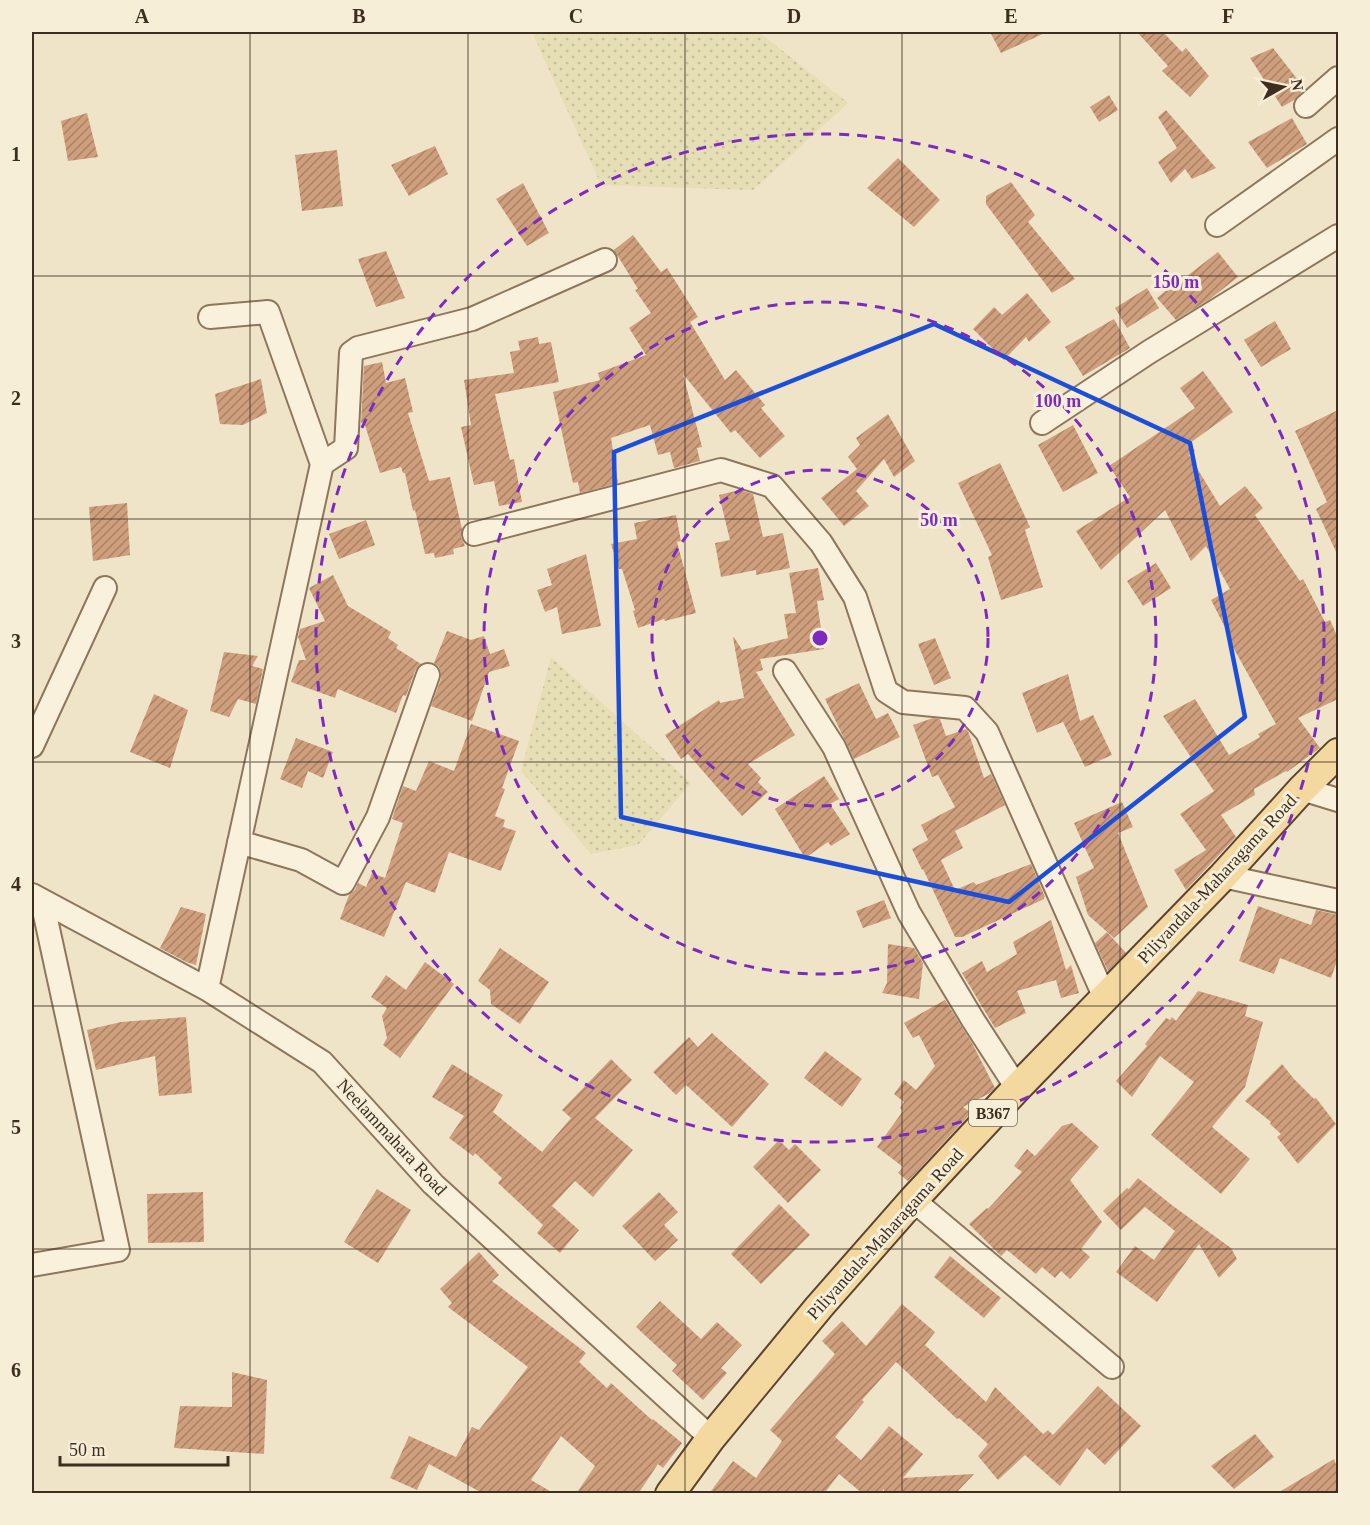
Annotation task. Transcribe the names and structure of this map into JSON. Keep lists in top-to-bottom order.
{
  "streets": {
    "main road": ["Piliyandala-Maharagama Road", "B367"],
    "street": ["Neelammahara Road"]
  },
  "crossings": [
    ["Piliyandala-Maharagama Road", "Neelammahara Road"]
  ],
  "scale_bar": "50 m",
  "north": "right",
  "grid": {
    "columns": [
      "A",
      "B",
      "C",
      "D",
      "E",
      "F"
    ],
    "rows": [
      "1",
      "2",
      "3",
      "4",
      "5",
      "6"
    ]
  },
  "rings": ["150 m", "100 m", "50 m"]
}
